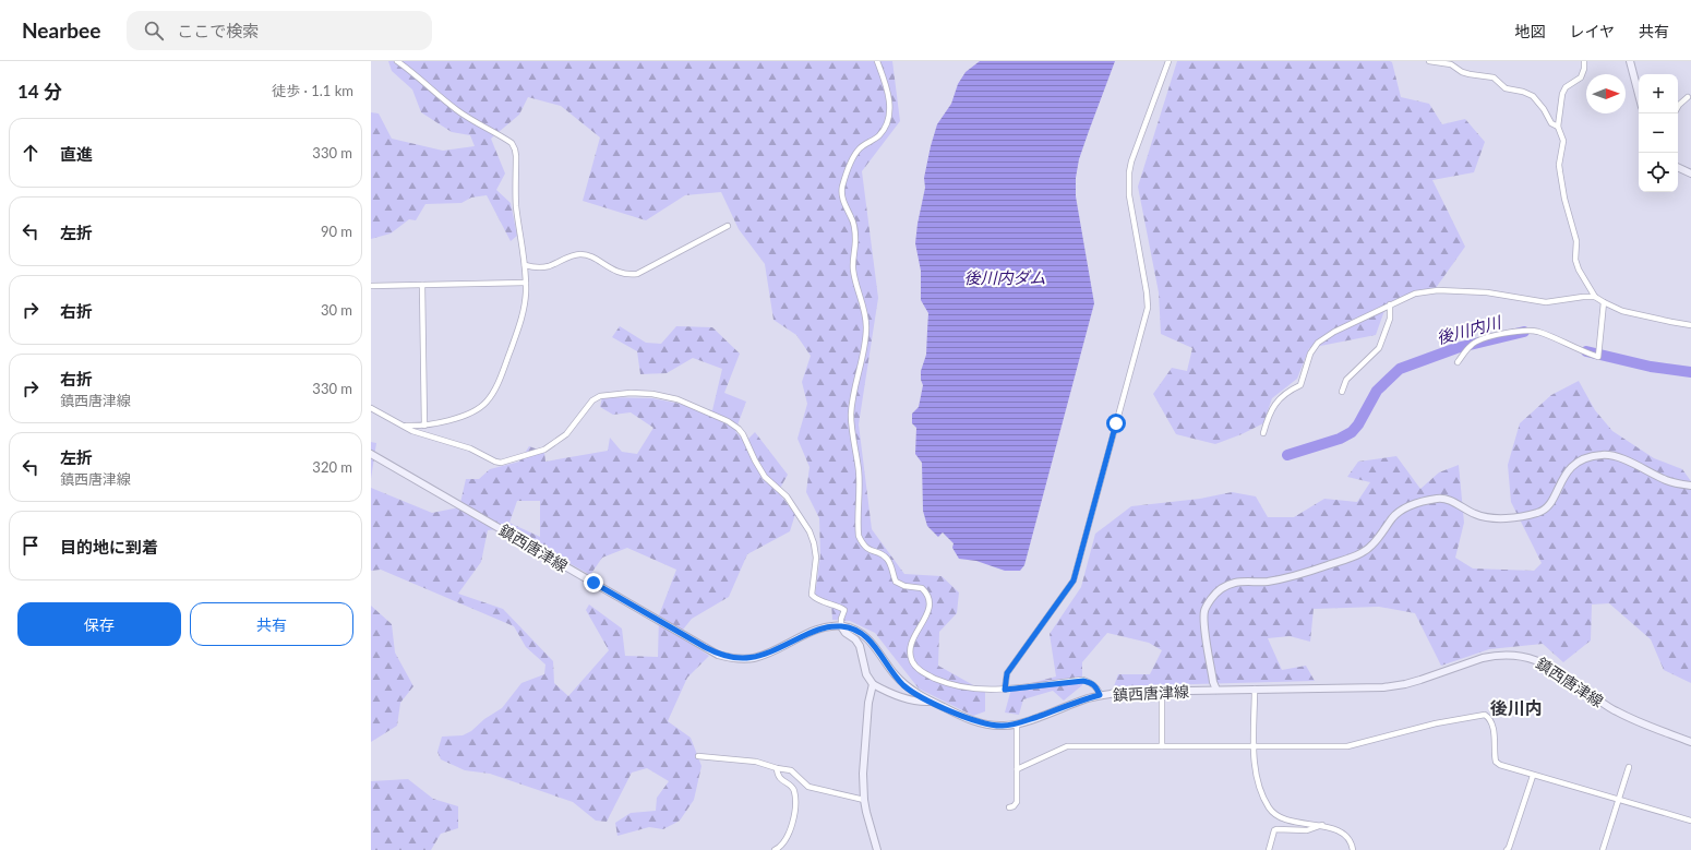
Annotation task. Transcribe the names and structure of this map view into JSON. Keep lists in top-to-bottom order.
{
  "streets": {
    "main road": ["鎮西唐津線"]
  },
  "districts": ["後川内"],
  "water": ["後川内ダム", "後川内川"],
  "north": "right",
  "page": {
    "header": "Nearbee",
    "search": "ここで検索",
    "nav": ["地図", "レイヤ", "共有"],
    "heading": ["14 分", "徒歩 · 1.1 km"],
    "map_buttons": ["+", "−"],
    "list": [
      ["直進", "330 m"],
      ["左折", "90 m"],
      ["右折", "30 m"],
      ["右折", "鎮西唐津線", "330 m"],
      ["左折", "鎮西唐津線", "320 m"],
      "目的地に到着"
    ],
    "buttons": ["保存", "共有"]
  }
}
